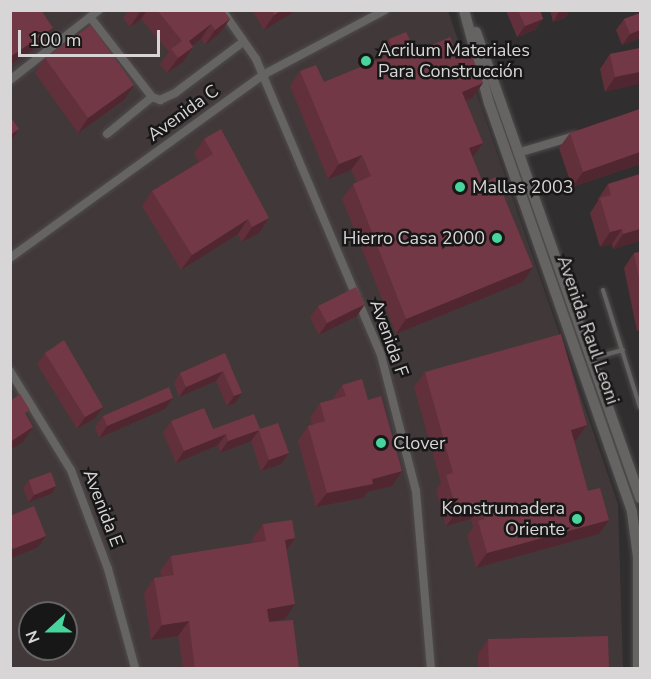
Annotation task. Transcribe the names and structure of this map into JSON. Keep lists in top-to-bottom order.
{
  "streets": {
    "main road": ["Avenida Raul Leoni"],
    "street": ["Avenida C", "Avenida F", "Avenida E"]
  },
  "crossings": [
    ["Avenida C", "Avenida F"]
  ],
  "places": [
    "Acrilum Materiales Para Construcción",
    "Mallas 2003",
    "Hierro Casa 2000",
    "Clover",
    "Konstrumadera Oriente"
  ],
  "scale_bar": "100 m",
  "north": "left"
}
